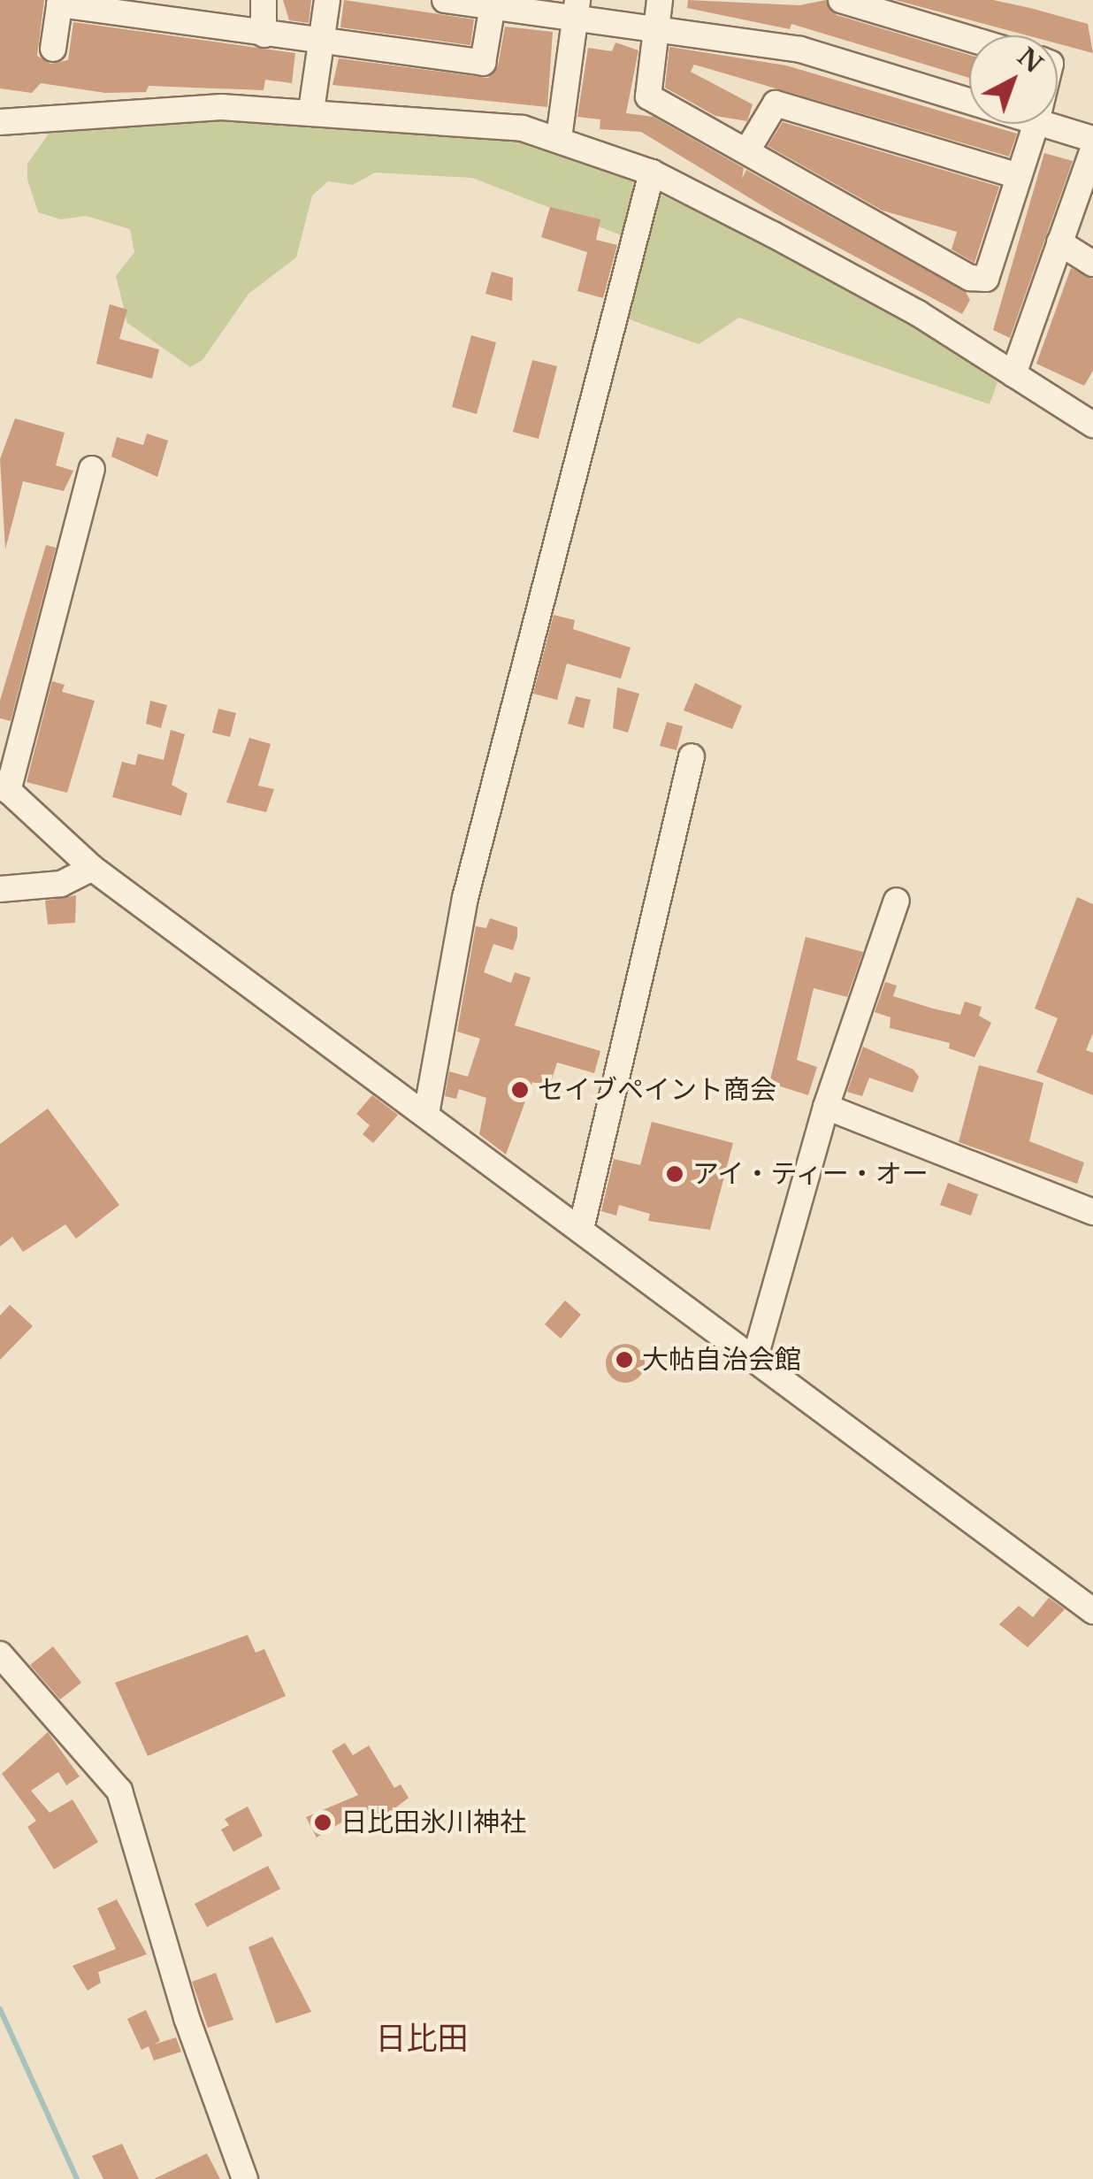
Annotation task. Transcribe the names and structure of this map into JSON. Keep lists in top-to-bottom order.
{
  "districts": ["日比田"],
  "places": [
    "セイブペイント商会",
    "アイ・ティー・オー",
    "大帖自治会館",
    "日比田氷川神社"
  ],
  "north": "top right"
}
